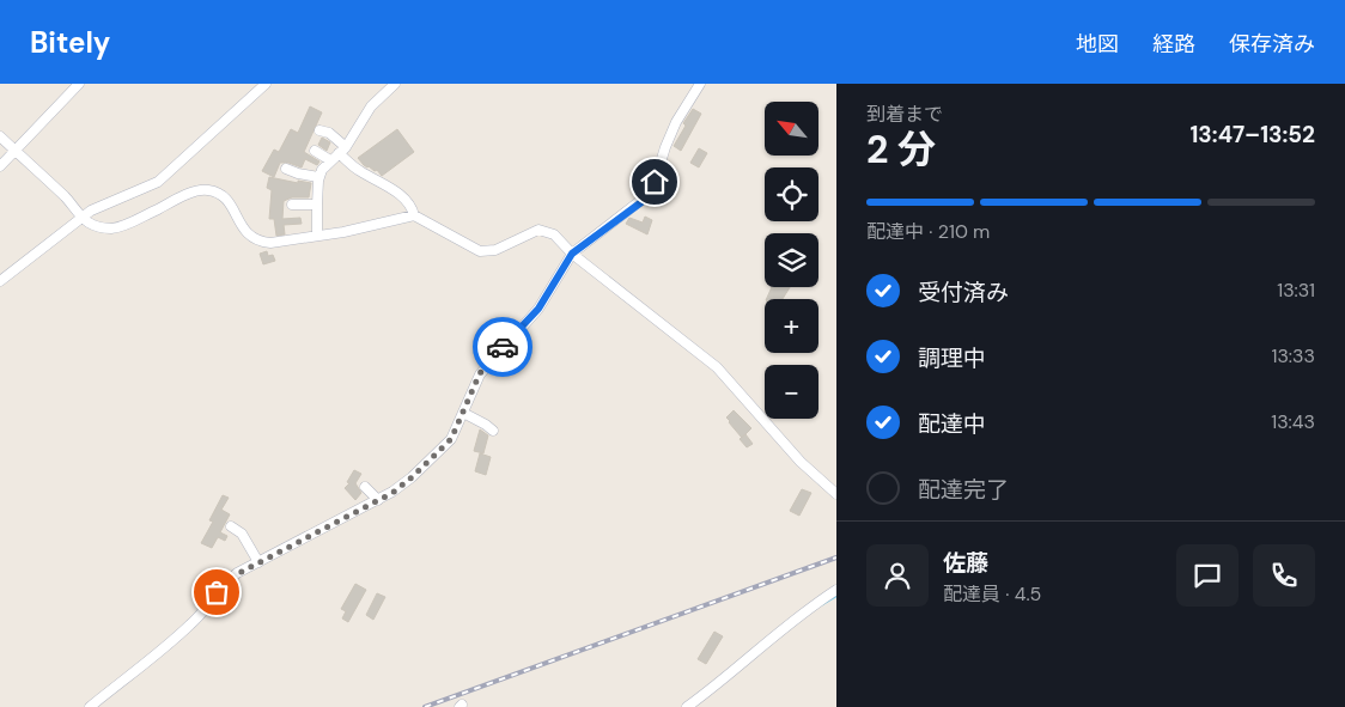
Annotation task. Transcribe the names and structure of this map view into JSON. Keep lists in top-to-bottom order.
{
  "north": "top left",
  "page": {
    "header": "Bitely",
    "nav": ["地図", "経路", "保存済み"],
    "heading": ["2 分", "到着まで", "13:47–13:52"],
    "panel": ["佐藤", "配達員 · 4.5"],
    "map_buttons": ["+", "−"],
    "bar": "配達中 · 210 m",
    "list": [
      ["受付済み", "13:31"],
      ["調理中", "13:33"],
      ["配達中", "13:43"],
      "配達完了"
    ]
  }
}
